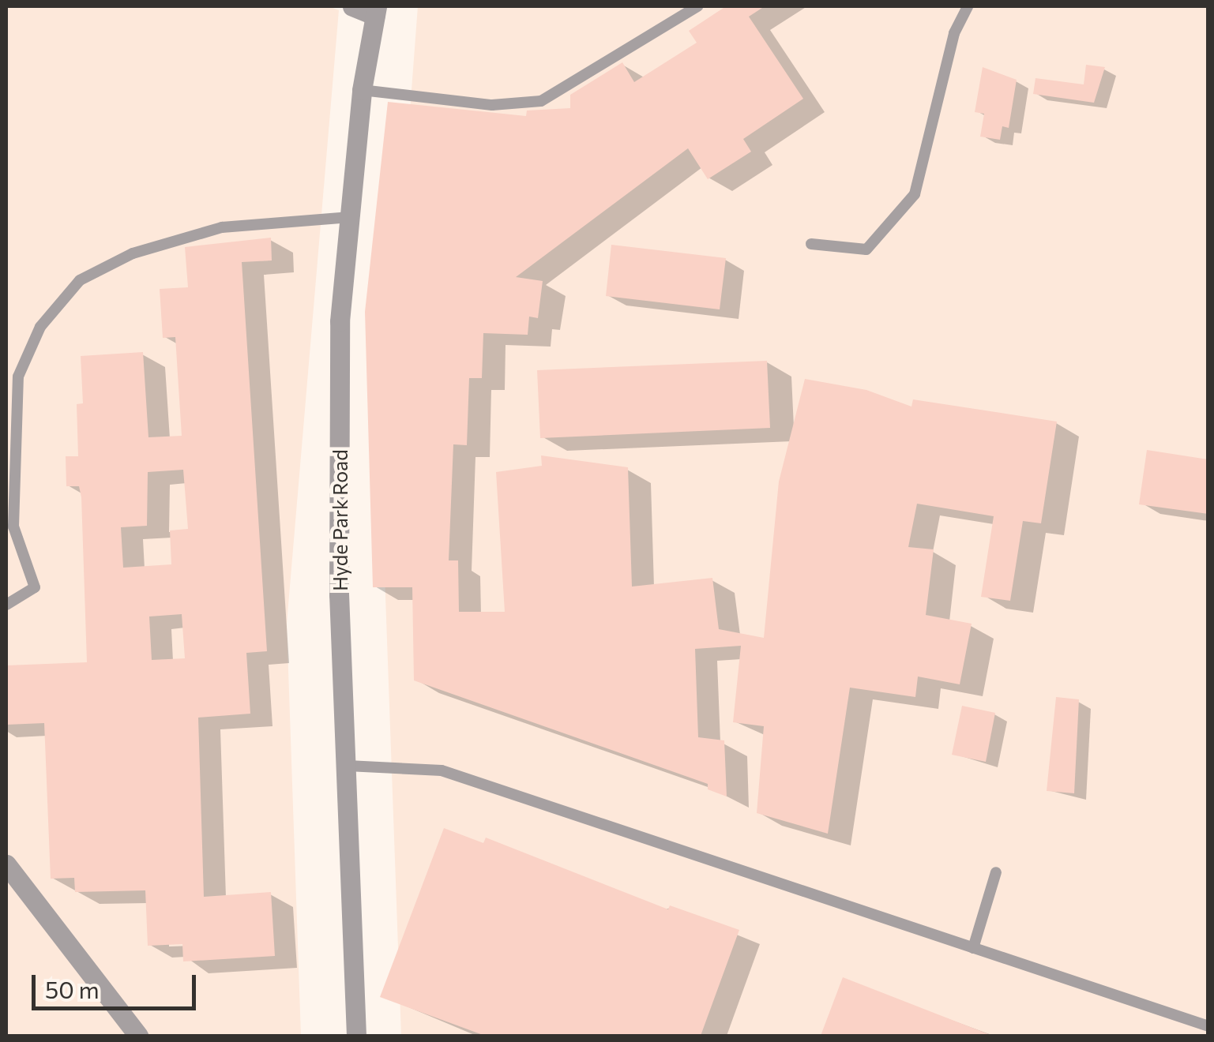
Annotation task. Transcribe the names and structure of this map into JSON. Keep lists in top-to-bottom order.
{
  "streets": {
    "street": ["Hyde Park Road"]
  },
  "scale_bar": "50 m"
}
